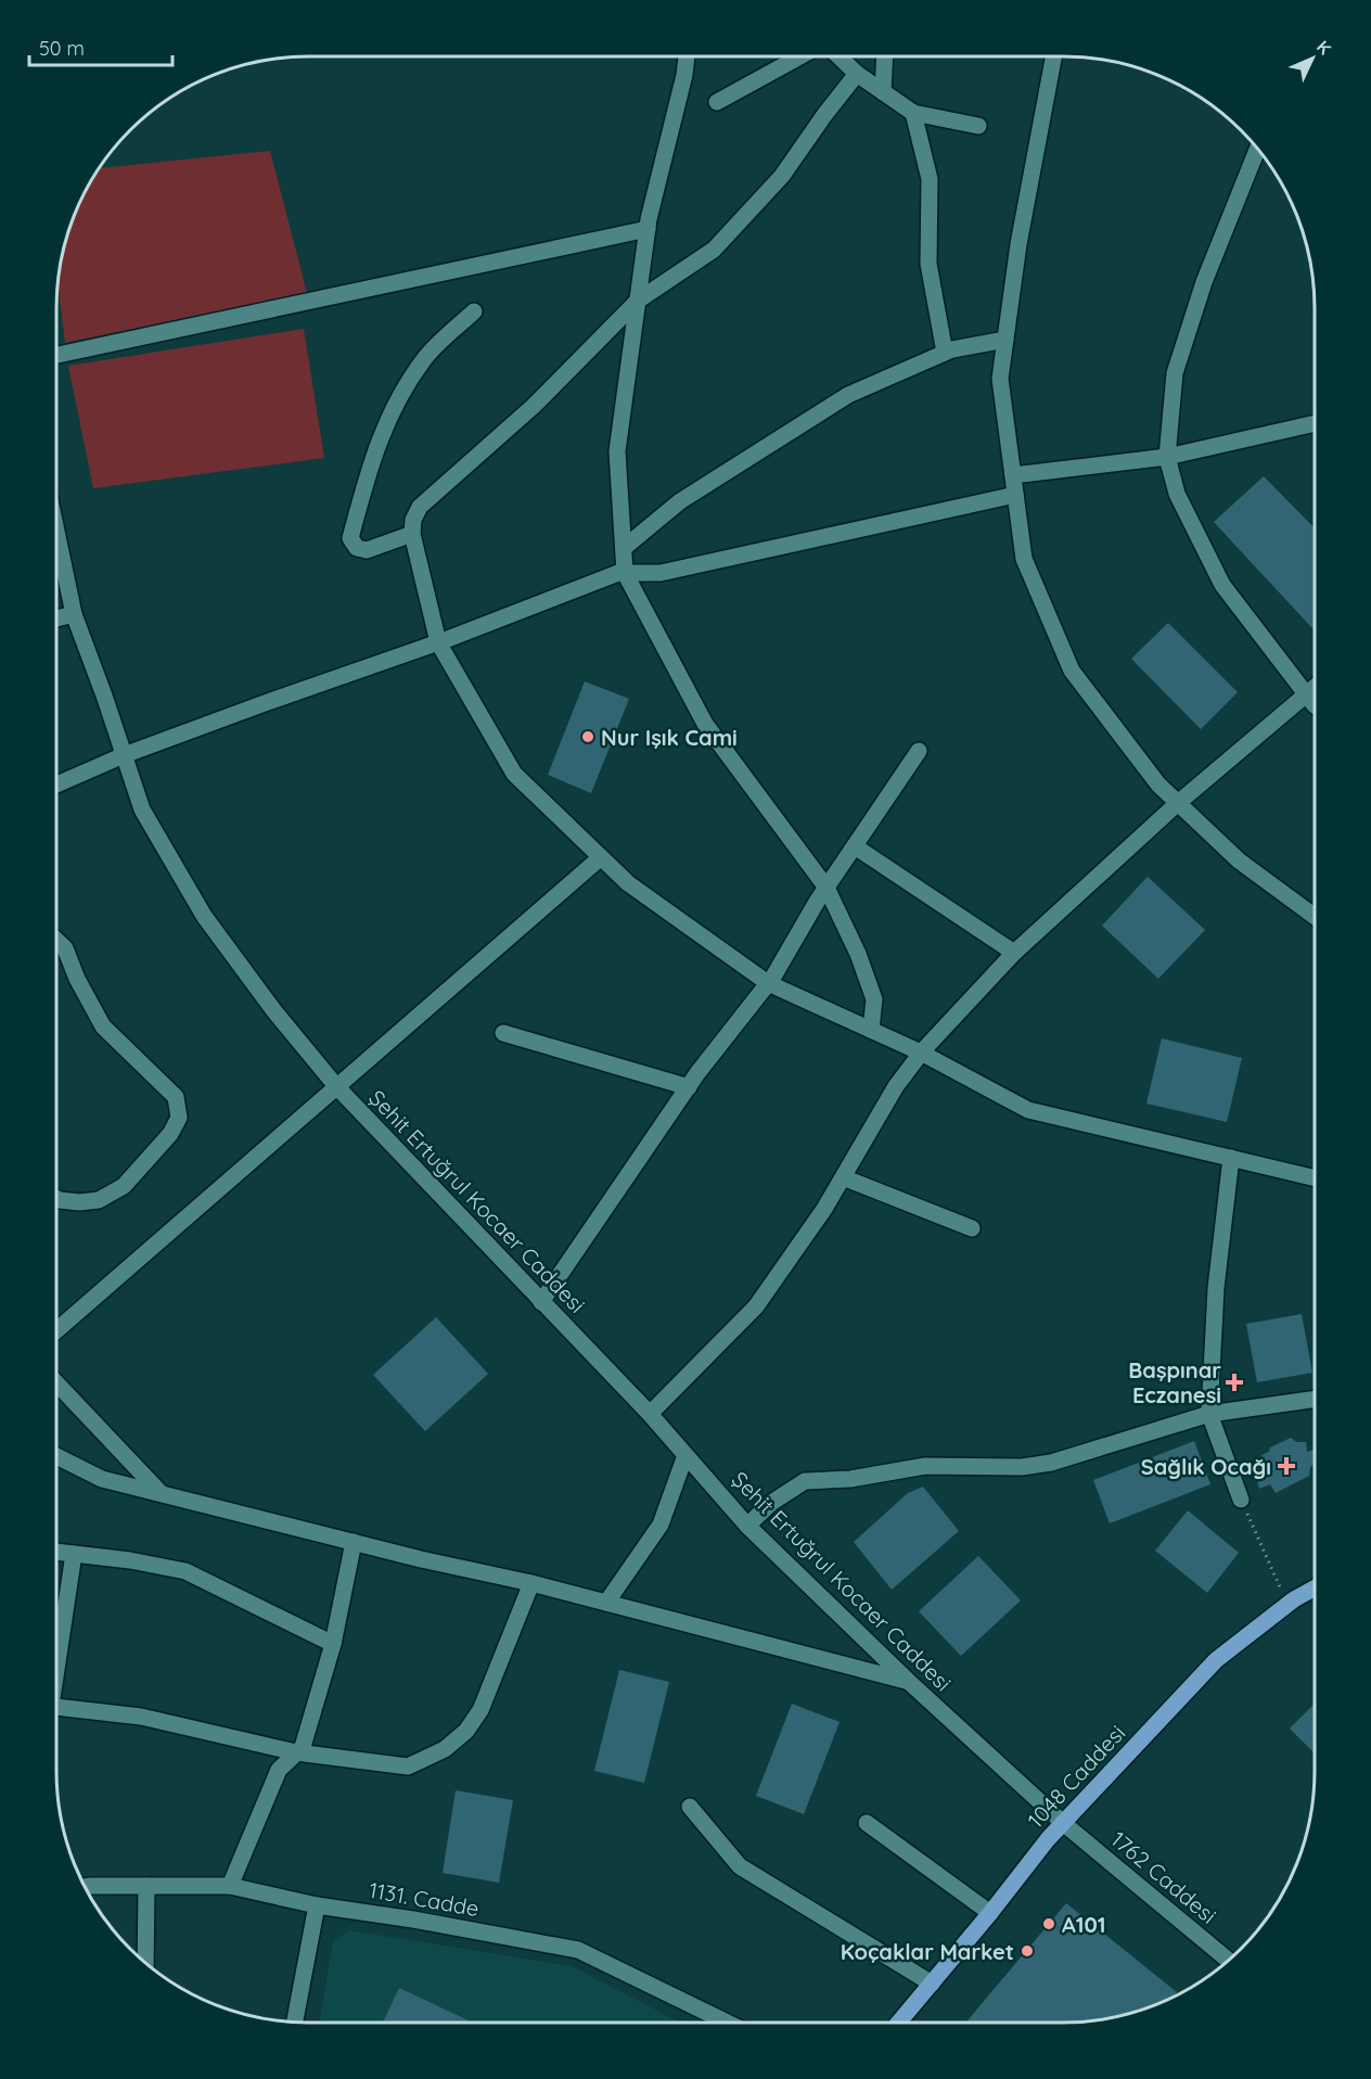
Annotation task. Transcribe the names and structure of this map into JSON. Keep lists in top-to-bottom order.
{
  "streets": {
    "main road": ["1048 Caddesi"],
    "street": ["Şehit Ertuğrul Kocaer Caddesi", "1762 Caddesi", "1131. Cadde"]
  },
  "crossings": [
    ["Şehit Ertuğrul Kocaer Caddesi", "1048 Caddesi"],
    ["Şehit Ertuğrul Kocaer Caddesi", "1762 Caddesi"],
    ["1048 Caddesi", "1762 Caddesi"]
  ],
  "places": {
    "other": ["Nur Işık Cami", "A101", "Koçaklar Market"],
    "health": ["Başpınar Eczanesi", "Sağlık Ocağı"]
  },
  "scale_bar": "50 m",
  "north": "top right"
}
